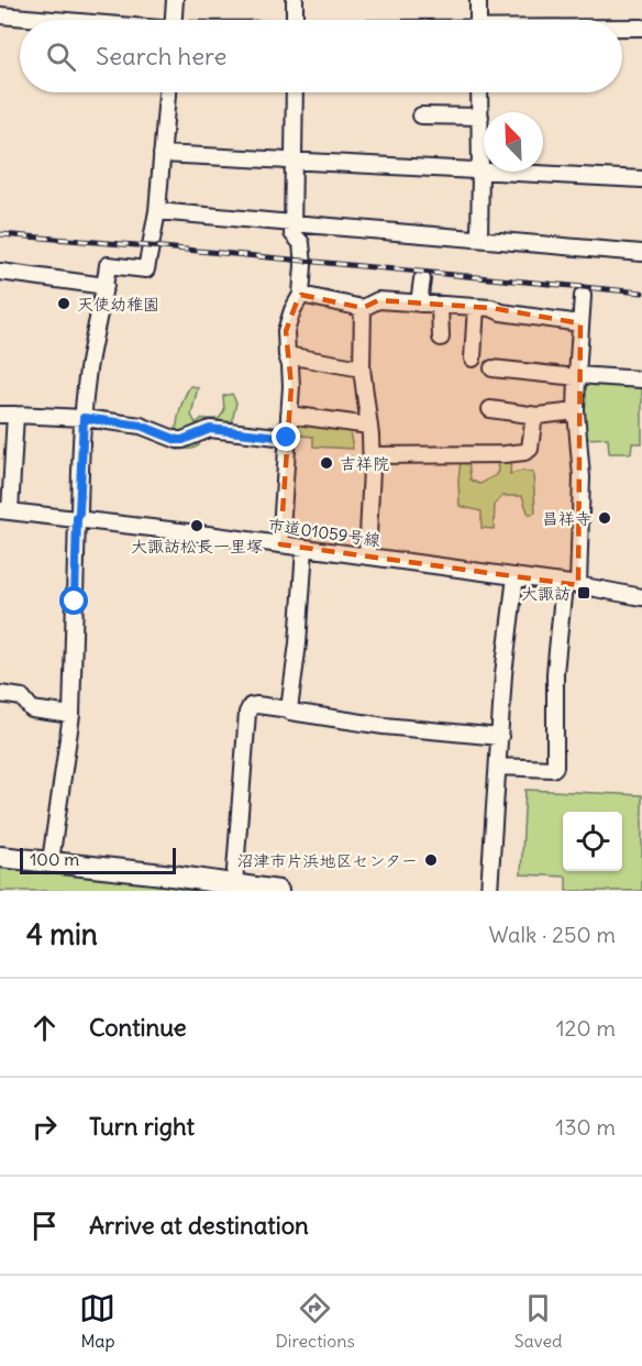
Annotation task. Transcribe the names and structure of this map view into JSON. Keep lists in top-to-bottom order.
{
  "streets": {
    "street": ["市道01059号線"]
  },
  "places": {
    "other": [
      "天使幼稚園",
      "吉祥院",
      "昌祥寺",
      "大諏訪松長一里塚",
      "沼津市片浜地区センター"
    ],
    "transit": ["大諏訪"]
  },
  "scale_bar": "100 m",
  "north": "top left",
  "page": {
    "search": "Search here",
    "scale": "100 m",
    "heading": ["4 min", "Walk · 250 m"],
    "list": [
      ["Continue", "120 m"],
      ["Turn right", "130 m"],
      "Arrive at destination"
    ],
    "nav": ["Map", "Directions", "Saved"]
  }
}
